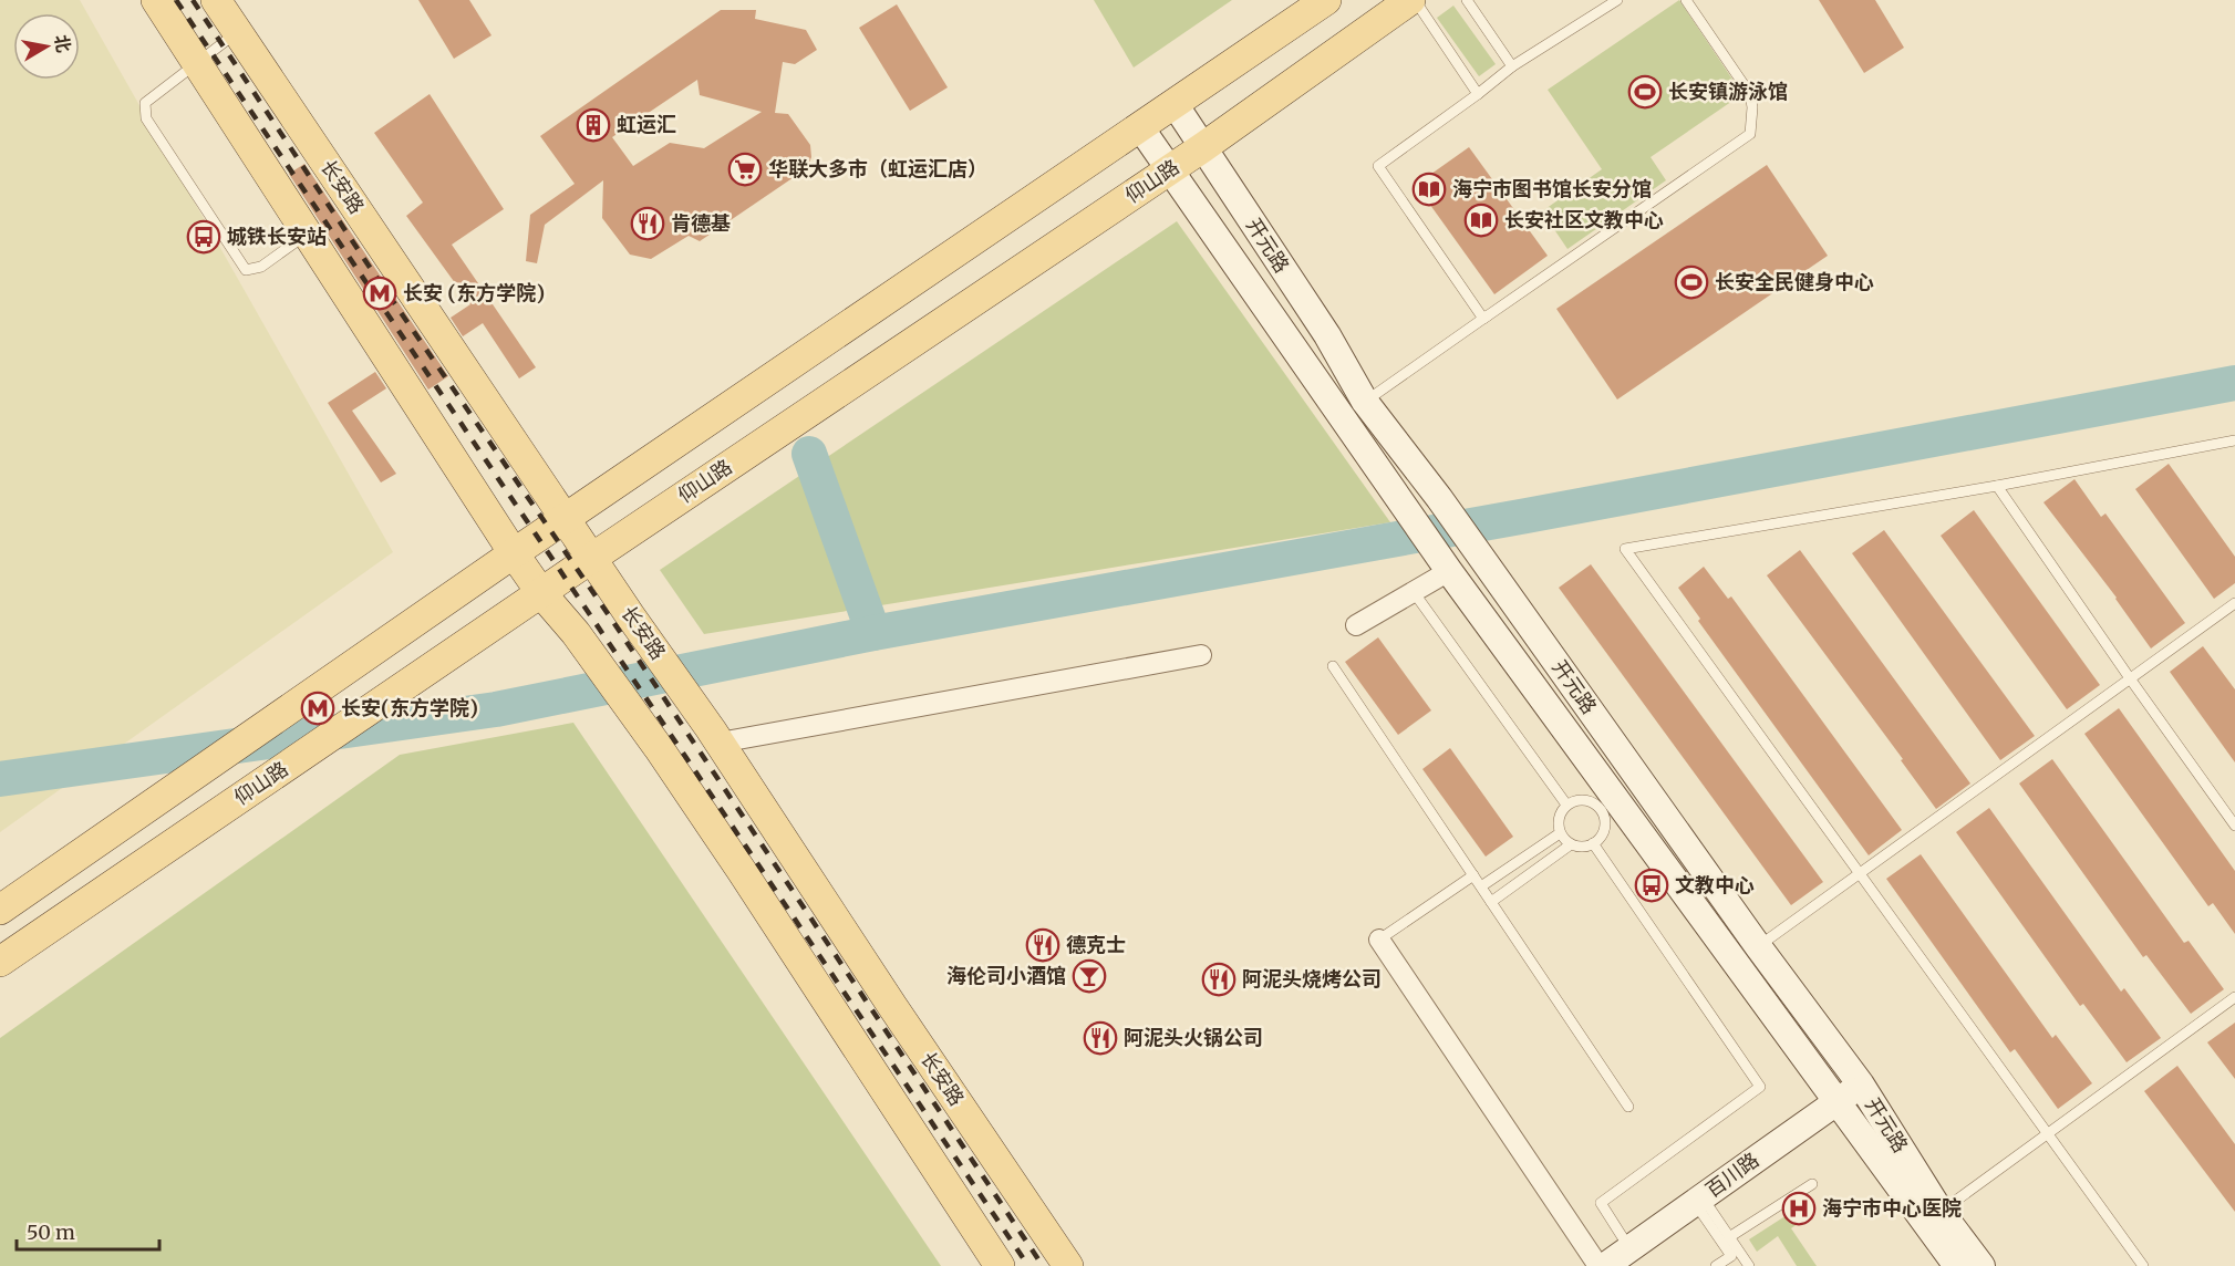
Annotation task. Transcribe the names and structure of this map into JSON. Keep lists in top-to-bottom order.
{
  "streets": {
    "main road": [
      "仰山路",
      "长安路",
      "开元路",
      "百川路"
    ]
  },
  "crossings": [
    ["仰山路", "长安路"],
    ["仰山路", "开元路"],
    ["开元路", "百川路"]
  ],
  "places": {
    "sports": ["长安镇游泳馆", "长安全民健身中心"],
    "building": ["虹运汇"],
    "supermarket": ["华联大多市（虹运汇店）"],
    "library": ["海宁市图书馆长安分馆", "长安社区文教中心"],
    "restaurant": [
      "肯德基",
      "德克士",
      "阿泥头烧烤公司",
      "阿泥头火锅公司"
    ],
    "bus stop": ["城铁长安站", "文教中心"],
    "metro station": ["长安 (东方学院)", "长安(东方学院)"],
    "bar": ["海伦司小酒馆"],
    "hospital": ["海宁市中心医院"]
  },
  "scale_bar": "50 m",
  "north": "right"
}
